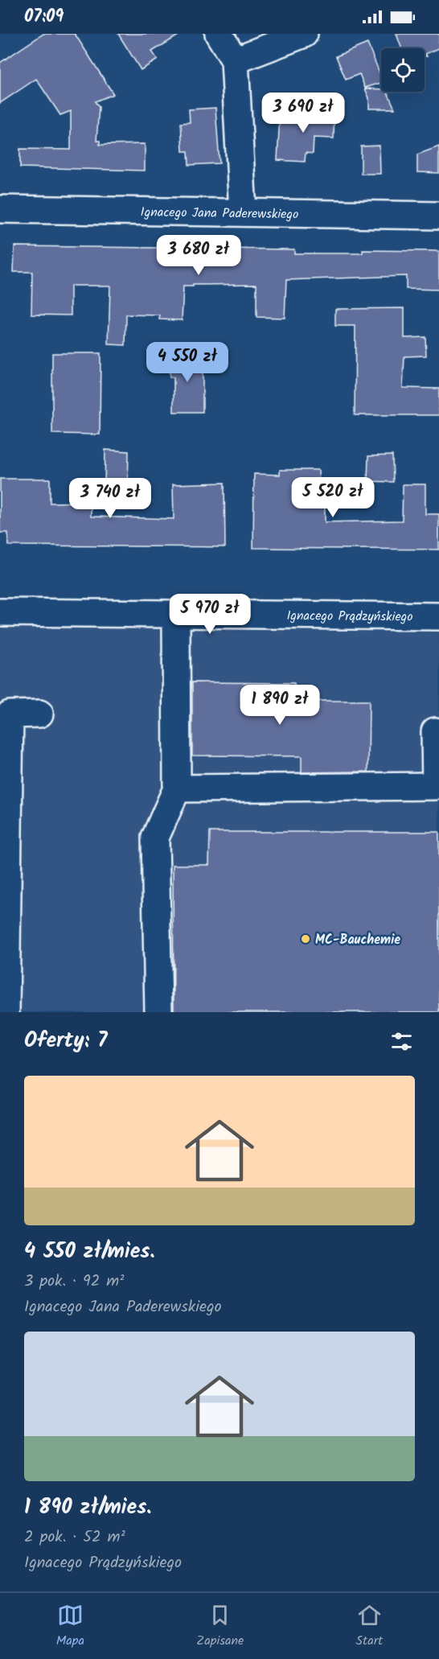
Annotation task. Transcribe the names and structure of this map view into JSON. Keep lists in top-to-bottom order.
{
  "streets": {
    "street": ["Ignacego Jana Paderewskiego", "Ignacego Prądzyńskiego"]
  },
  "places": ["MC-Bauchemie"],
  "page": {
    "status": "07:09",
    "price": [
      "3 690 zł",
      "3 680 zł",
      "4 550 zł",
      "5 520 zł",
      "3 740 zł",
      "5 970 zł",
      "1 890 zł"
    ],
    "heading": "Oferty: 7",
    "list": [
      {
        "name": "4 550 zł/mies.",
        "note": "3 pok. · 92 m² · Ignacego Jana Paderewskiego"
      },
      {
        "name": "1 890 zł/mies.",
        "note": "2 pok. · 52 m² · Ignacego Prądzyńskiego"
      }
    ],
    "tabs": ["Mapa", "Zapisane", "Start"]
  }
}
